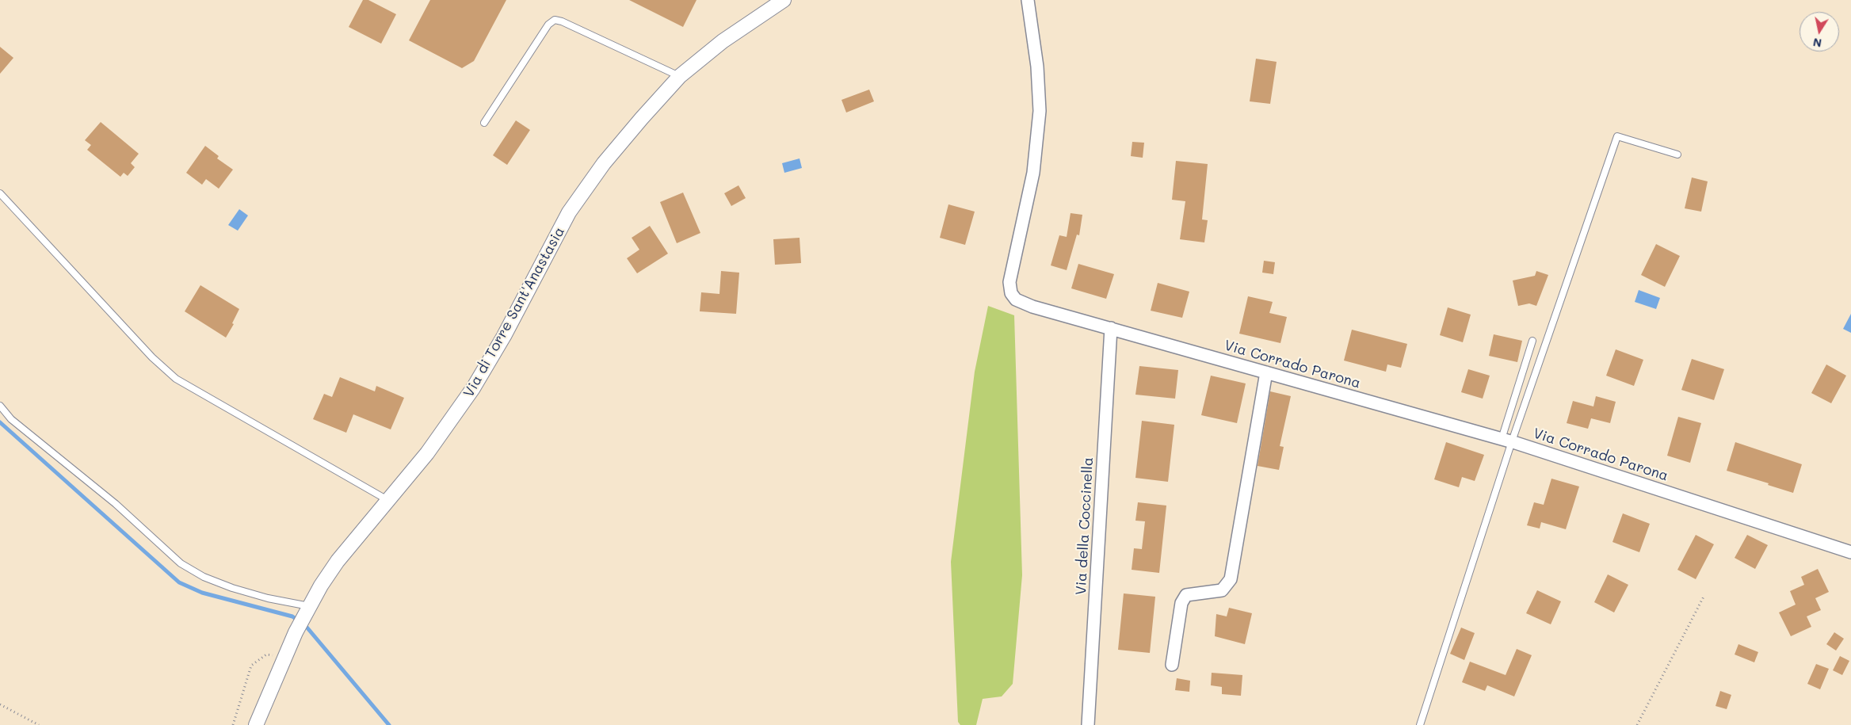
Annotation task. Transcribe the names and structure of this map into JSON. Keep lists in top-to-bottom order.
{
  "streets": {
    "street": ["Via di Torre Sant'Anastasia", "Via Corrado Parona", "Via della Coccinella"]
  },
  "crossings": [
    ["Via Corrado Parona", "Via della Coccinella"]
  ],
  "north": "bottom"
}
